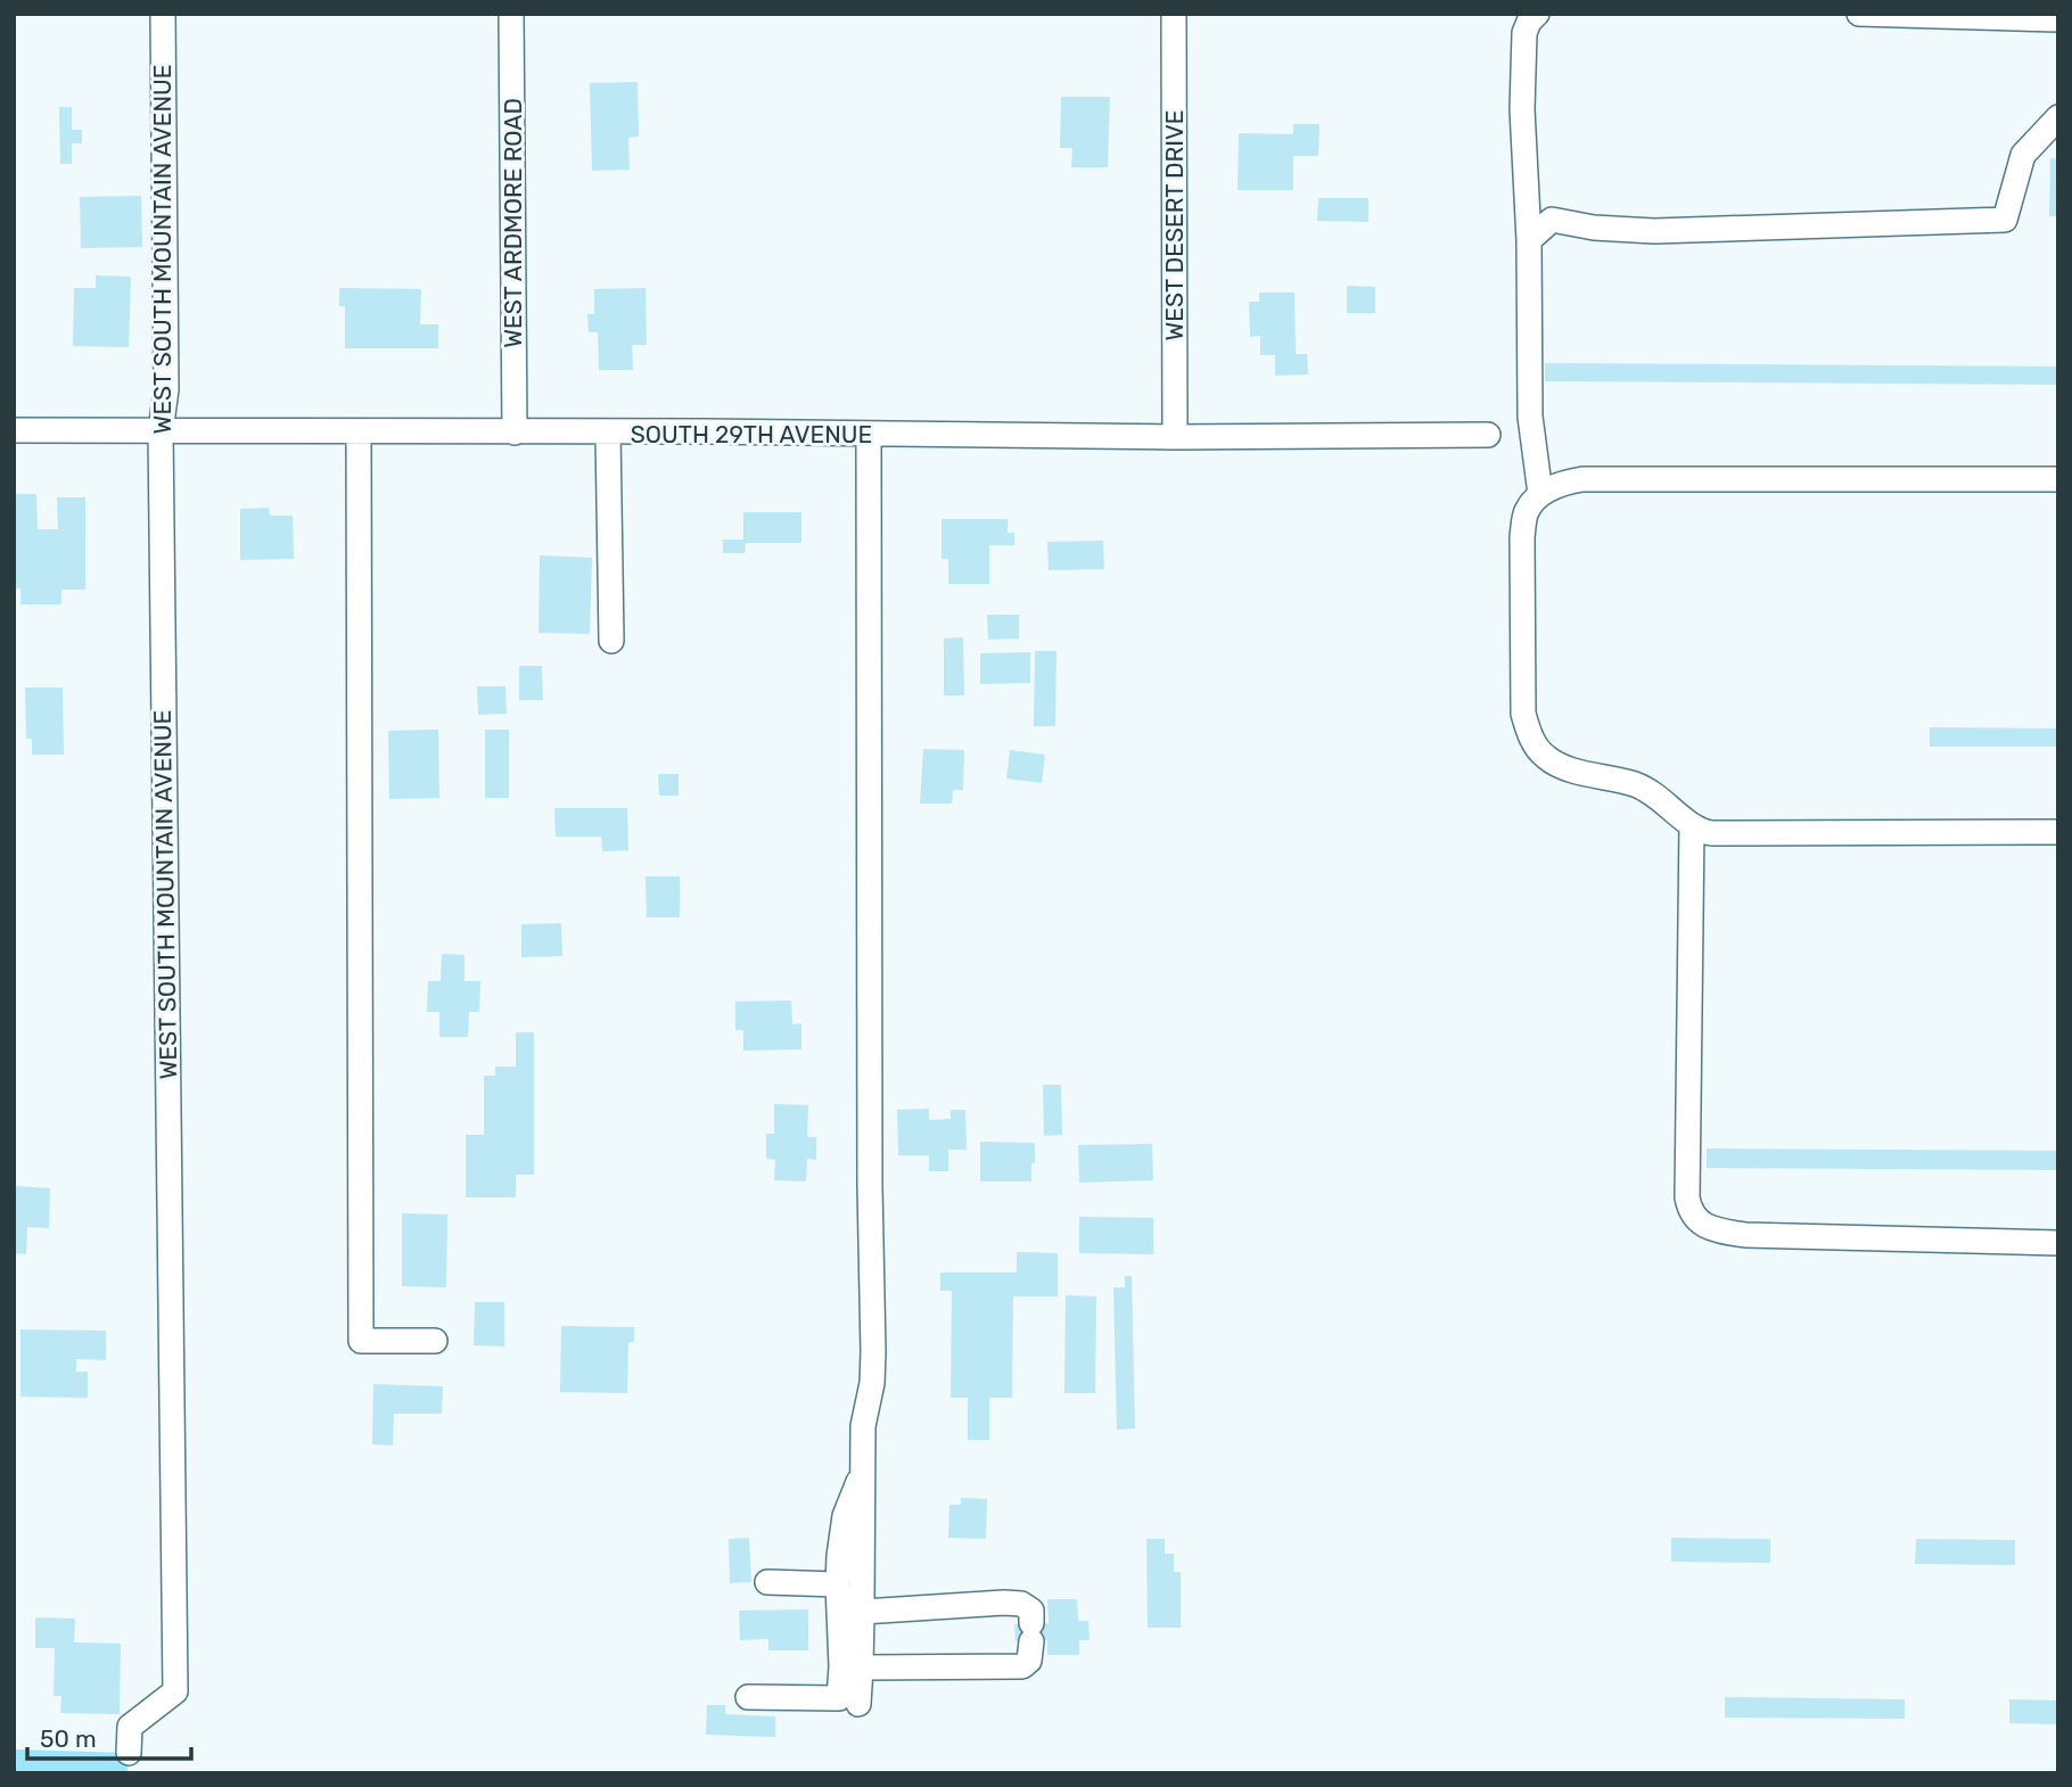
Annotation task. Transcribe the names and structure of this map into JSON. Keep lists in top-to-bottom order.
{
  "streets": {
    "street": [
      "WEST ARDMORE ROAD",
      "WEST DESERT DRIVE",
      "WEST SOUTH MOUNTAIN AVENUE",
      "SOUTH 29TH AVENUE"
    ]
  },
  "crossings": [
    ["WEST ARDMORE ROAD", "SOUTH 29TH AVENUE"],
    ["WEST DESERT DRIVE", "SOUTH 29TH AVENUE"],
    ["WEST SOUTH MOUNTAIN AVENUE", "SOUTH 29TH AVENUE"]
  ],
  "scale_bar": "50 m"
}
